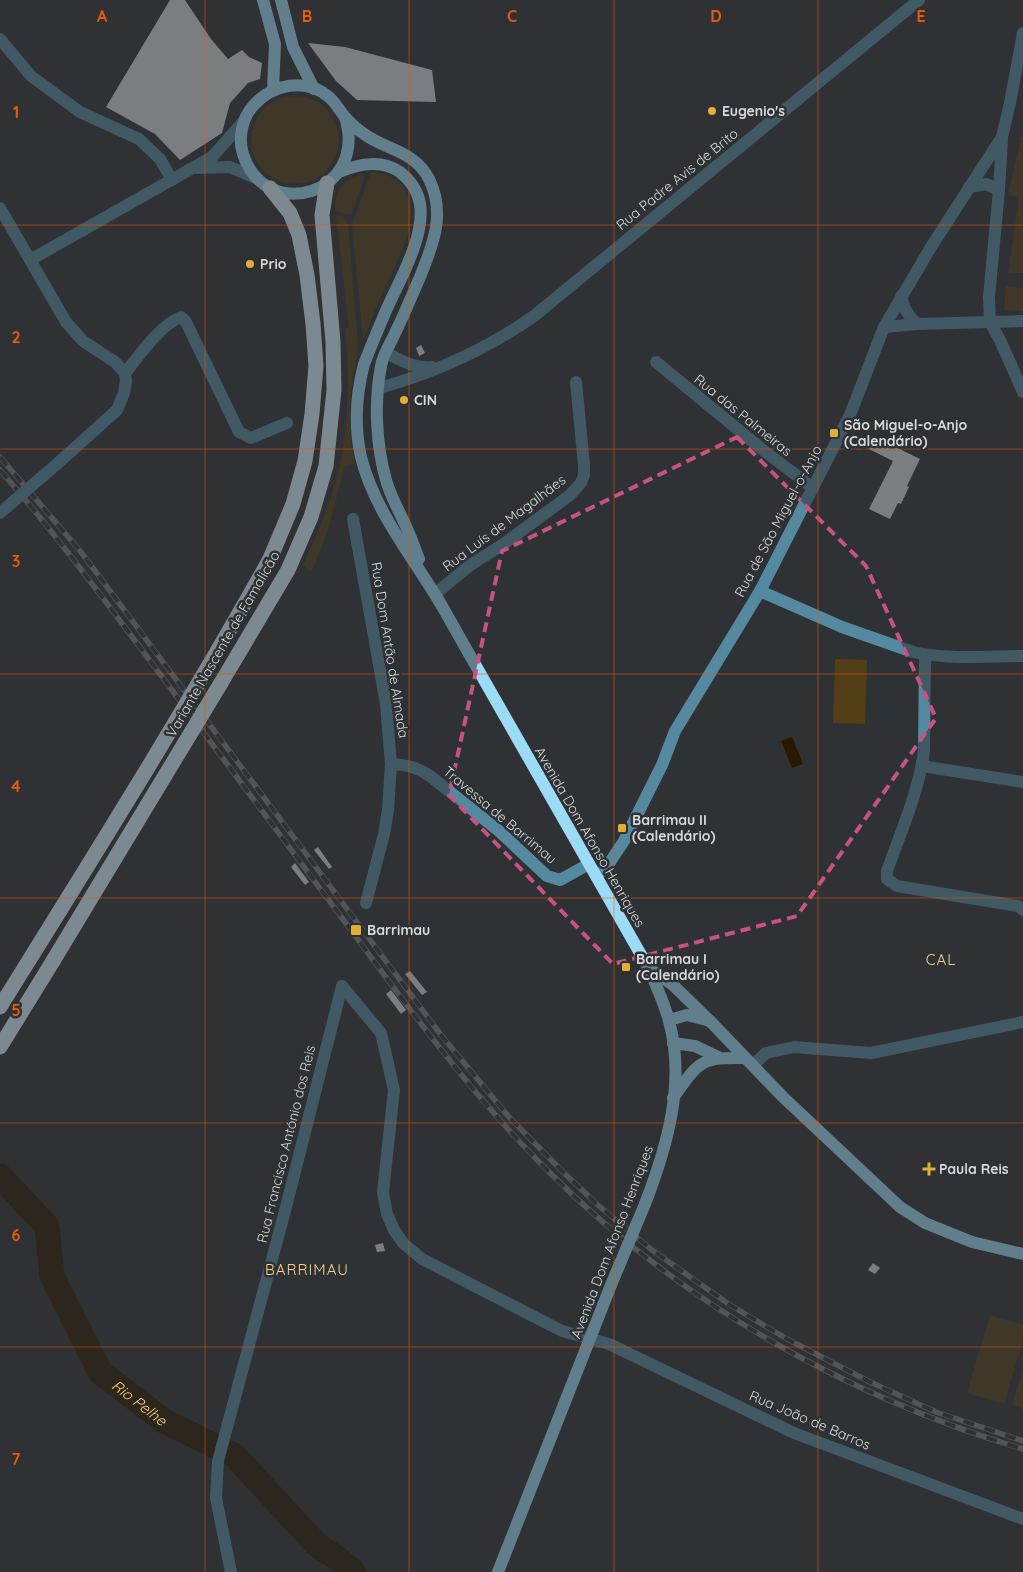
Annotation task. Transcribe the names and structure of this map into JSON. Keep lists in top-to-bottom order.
{
  "streets": {
    "highway": ["Variante Nascente de Famalicão"],
    "main road": ["Avenida Dom Afonso Henriques"],
    "street": [
      "Rua Padre Avis de Brito",
      "Rua das Palmeiras",
      "Rua de São Miguel-o-Anjo",
      "Rua Luís de Magalhães",
      "Rua Dom Antão de Almada",
      "Travessa de Barrimau",
      "Rua Francisco António dos Reis",
      "Rua João de Barros"
    ]
  },
  "crossings": [
    ["Rua Padre Avis de Brito", "Avenida Dom Afonso Henriques"],
    ["Rua das Palmeiras", "Rua de São Miguel-o-Anjo"],
    ["Rua de São Miguel-o-Anjo", "Avenida Dom Afonso Henriques"],
    ["Rua Luís de Magalhães", "Avenida Dom Afonso Henriques"],
    ["Variante Nascente de Famalicão", "Avenida Dom Afonso Henriques"],
    ["Rua Dom Antão de Almada", "Travessa de Barrimau"],
    ["Travessa de Barrimau", "Avenida Dom Afonso Henriques"],
    ["Avenida Dom Afonso Henriques", "Rua João de Barros"],
    ["Rua Francisco António dos Reis", "Rua João de Barros"]
  ],
  "districts": ["CAL", "BARRIMAU"],
  "water": ["Rio Pelhe"],
  "places": {
    "other": ["Eugenio's", "Prio", "CIN"],
    "transit": [
      "São Miguel-o-Anjo (Calendário)",
      "Barrimau II (Calendário)",
      "Barrimau",
      "Barrimau I (Calendário)"
    ],
    "health": ["Paula Reis"]
  },
  "grid": {
    "columns": [
      "A",
      "B",
      "C",
      "D",
      "E"
    ],
    "rows": [
      "1",
      "2",
      "3",
      "4",
      "5",
      "6",
      "7"
    ]
  }
}
